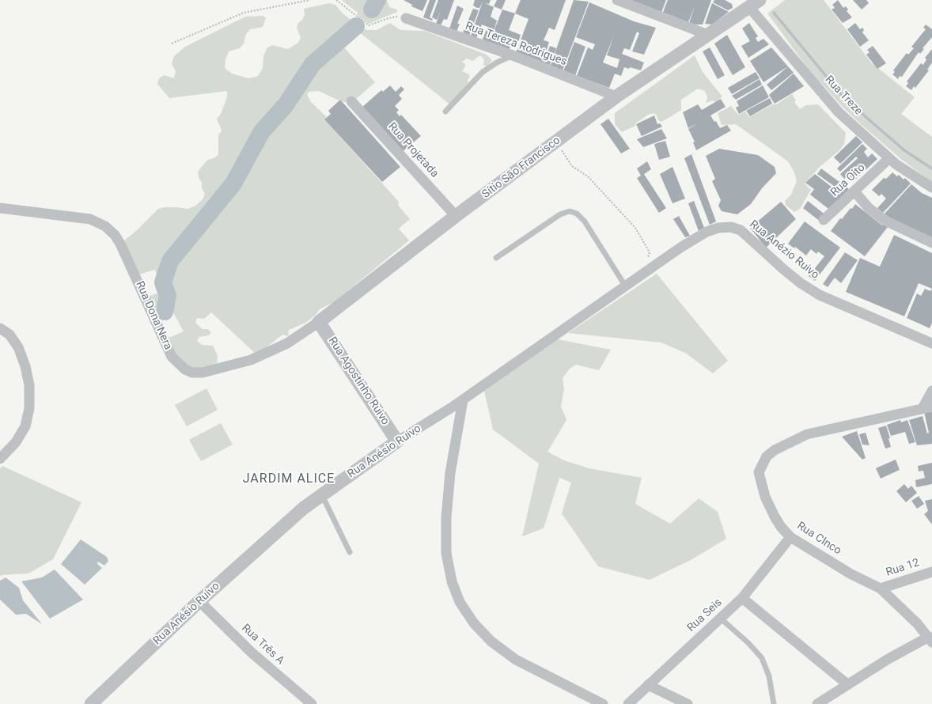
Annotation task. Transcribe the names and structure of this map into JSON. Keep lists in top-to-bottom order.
{
  "streets": {
    "street": [
      "Rua Tereza Rodrigues",
      "Rua Treze",
      "Rua Projetada",
      "Sítio São Francisco",
      "Rua Oito",
      "Rua Anézio Ruivo",
      "Rua Dona Nera",
      "Rua Agostinho Ruivo",
      "Rua Anésio Ruivo",
      "Rua CInco",
      "Rua 12",
      "Rua Seis",
      "Rua Três A"
    ]
  },
  "crossings": [
    ["Rua Tereza Rodrigues", "Sítio São Francisco"],
    ["Rua Treze", "Sítio São Francisco"],
    ["Rua Treze", "Rua Oito"],
    ["Rua Projetada", "Sítio São Francisco"],
    ["Sítio São Francisco", "Rua Dona Nera"],
    ["Sítio São Francisco", "Rua Agostinho Ruivo"],
    ["Rua Anézio Ruivo", "Rua Anésio Ruivo"],
    ["Rua Dona Nera", "Rua Agostinho Ruivo"],
    ["Rua Agostinho Ruivo", "Rua Anésio Ruivo"],
    ["Rua Anésio Ruivo", "Rua Três A"],
    ["Rua CInco", "Rua 12"],
    ["Rua CInco", "Rua Seis"]
  ],
  "districts": ["JARDIM ALICE"]
}
